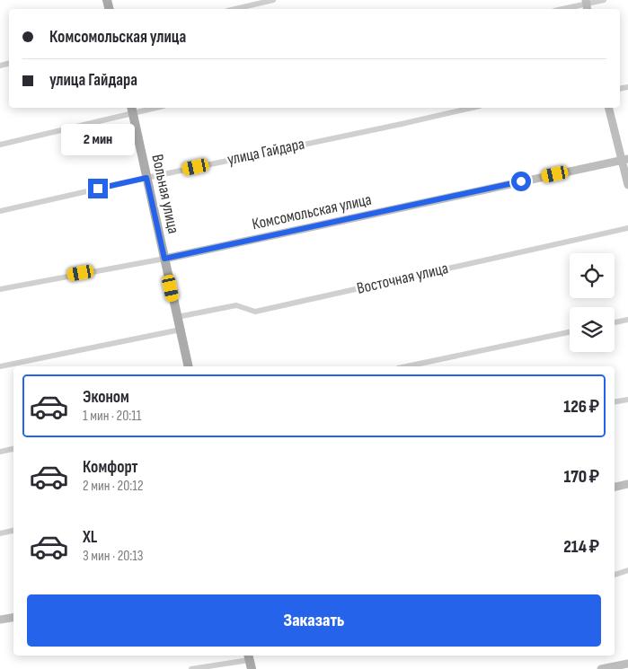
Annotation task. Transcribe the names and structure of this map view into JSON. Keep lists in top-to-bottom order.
{
  "streets": {
    "main road": ["Вольная улица"],
    "street": ["улица Гайдара", "Комсомольская улица", "Восточная улица"]
  },
  "crossings": [
    ["улица Гайдара", "Вольная улица"],
    ["Вольная улица", "Комсомольская улица"],
    ["Вольная улица", "Восточная улица"]
  ],
  "page": {
    "banner": ["Комсомольская улица", "улица Гайдара"],
    "bubble": "2 мин",
    "list": [
      {
        "name": "Эконом",
        "note": "1 мин · 20:11",
        "value": "126 ₽"
      },
      {
        "name": "Комфорт",
        "note": "2 мин · 20:12",
        "value": "170 ₽"
      },
      {
        "name": "XL",
        "note": "3 мин · 20:13",
        "value": "214 ₽"
      }
    ],
    "buttons": "Заказать"
  }
}
